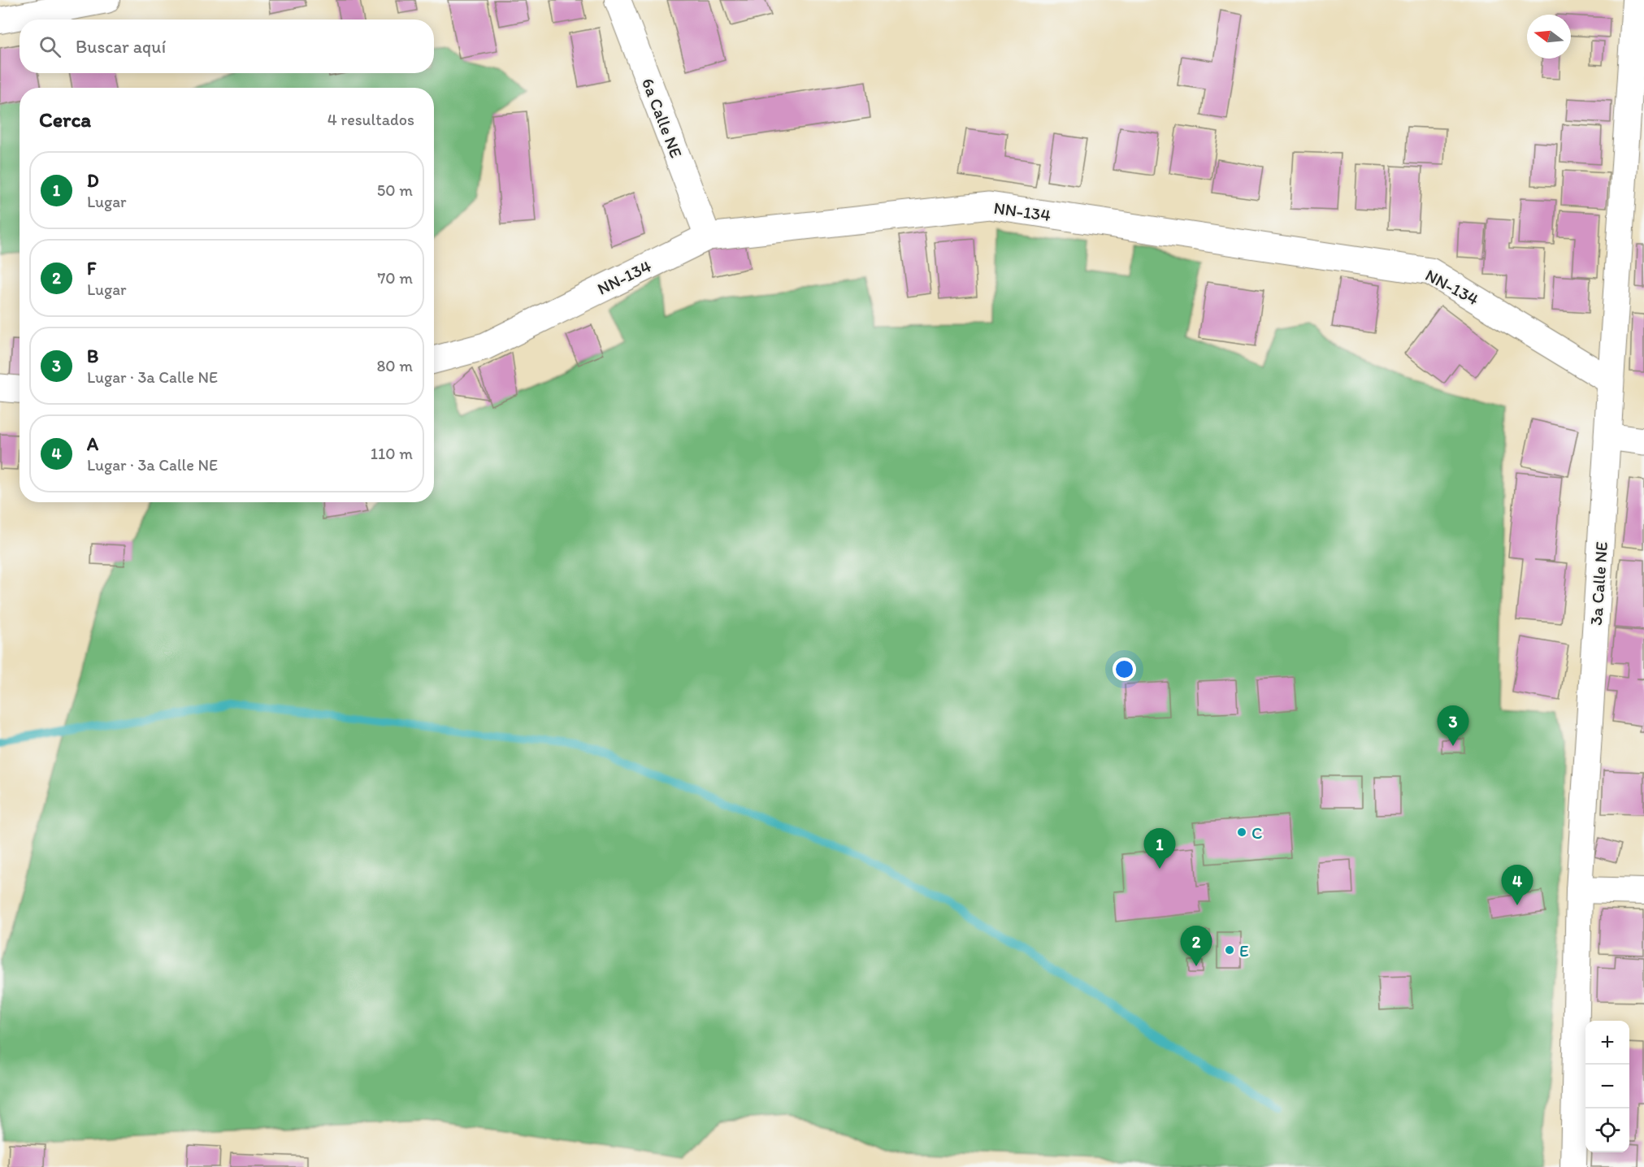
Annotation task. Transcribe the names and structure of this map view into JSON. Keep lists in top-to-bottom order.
{
  "streets": {
    "street": ["6a Calle NE", "NN-134", "3a Calle NE"]
  },
  "crossings": [
    ["6a Calle NE", "NN-134"],
    ["NN-134", "3a Calle NE"]
  ],
  "places": ["C", "E"],
  "north": "left",
  "page": {
    "search": "Buscar aquí",
    "heading": ["Cerca", "4 resultados"],
    "list": [
      {
        "mark": "1",
        "name": "D",
        "note": "Lugar",
        "value": "50 m"
      },
      {
        "mark": "2",
        "name": "F",
        "note": "Lugar",
        "value": "70 m"
      },
      {
        "mark": "3",
        "name": "B",
        "note": "Lugar · 3a Calle NE",
        "value": "80 m"
      },
      {
        "mark": "4",
        "name": "A",
        "note": "Lugar · 3a Calle NE",
        "value": "110 m"
      }
    ],
    "pins": [
      "3",
      "1",
      "4",
      "2"
    ],
    "map_buttons": ["+", "−"]
  }
}
